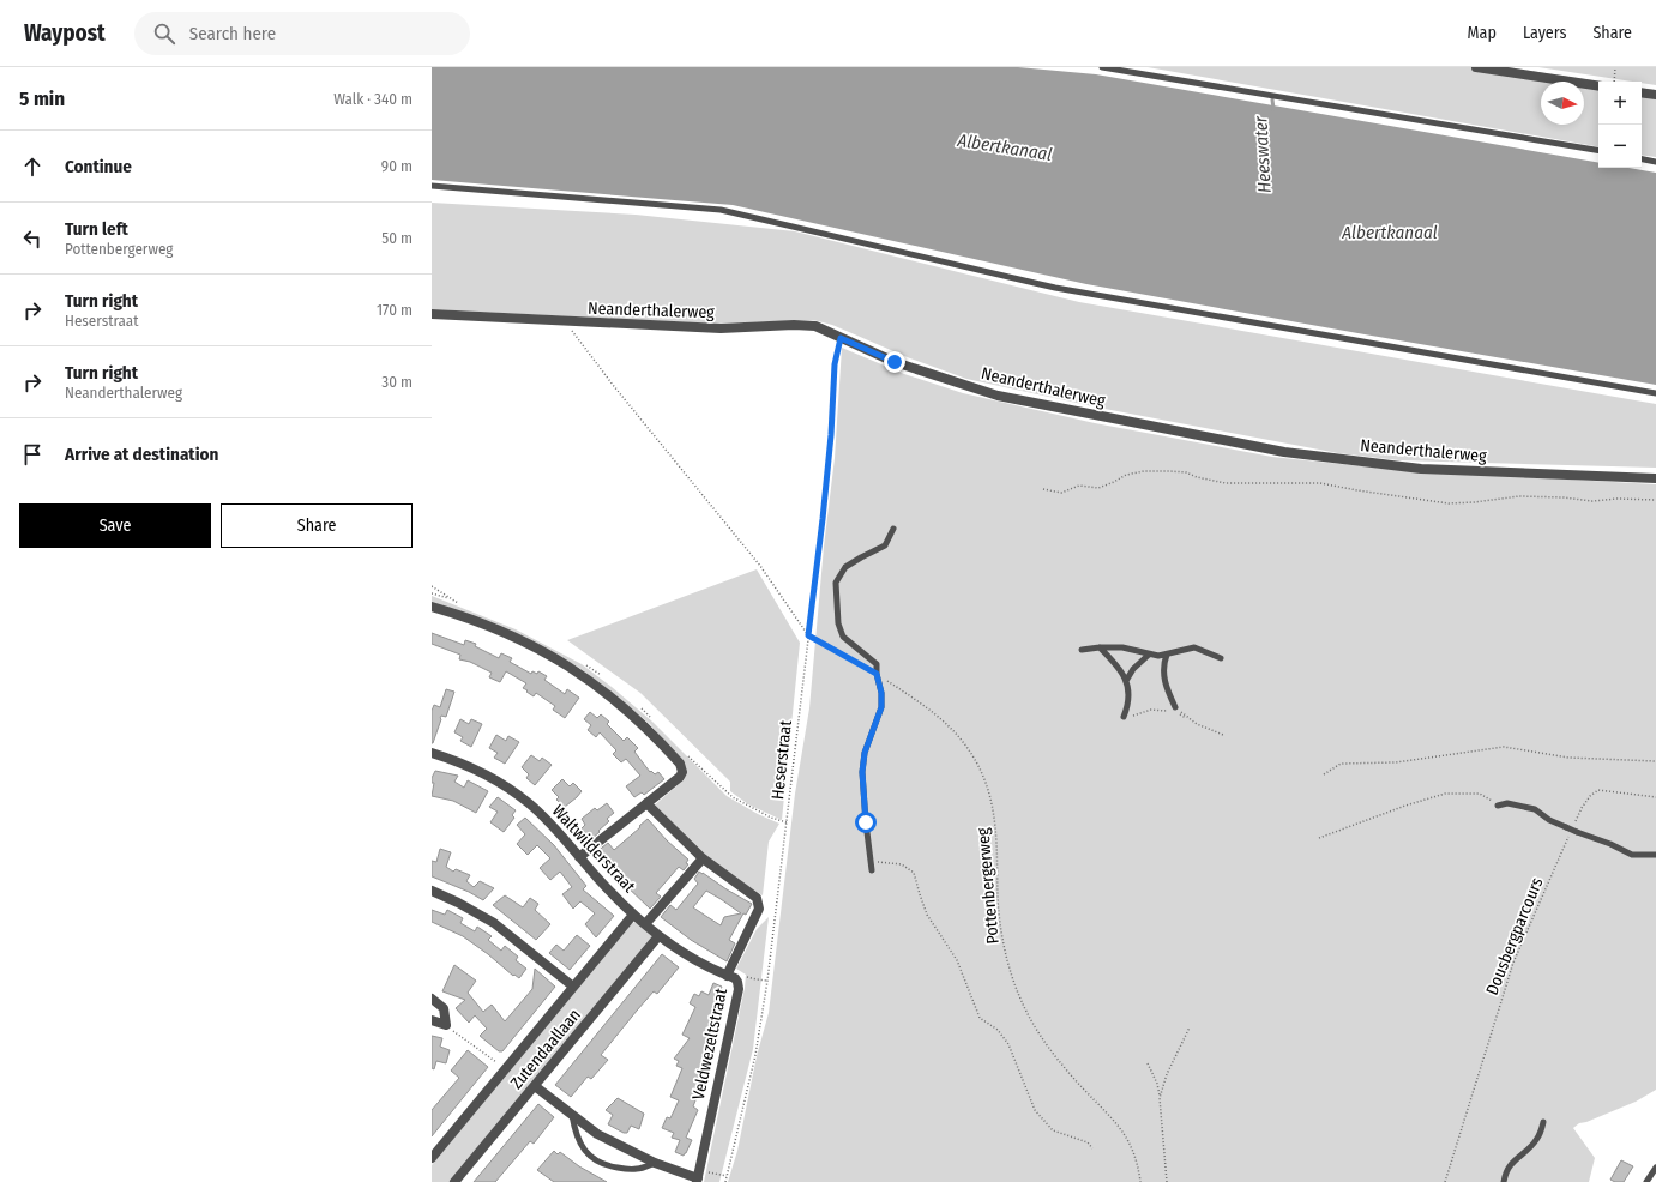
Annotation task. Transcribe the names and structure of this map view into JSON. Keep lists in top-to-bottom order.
{
  "streets": {
    "street": [
      "Neanderthalerweg",
      "Waltwilderstraat",
      "Veldwezeltstraat",
      "Zutendaallaan"
    ],
    "path": ["Heserstraat", "Pottenbergerweg", "Dousbergparcours"]
  },
  "crossings": [
    ["Neanderthalerweg", "Heserstraat"],
    ["Heserstraat", "Pottenbergerweg"],
    ["Waltwilderstraat", "Veldwezeltstraat"],
    ["Waltwilderstraat", "Zutendaallaan"]
  ],
  "water": ["Albertkanaal", "Heeswater"],
  "north": "right",
  "page": {
    "header": "Waypost",
    "search": "Search here",
    "nav": ["Map", "Layers", "Share"],
    "heading": ["5 min", "Walk · 340 m"],
    "map_buttons": ["+", "−"],
    "list": [
      ["Continue", "90 m"],
      ["Turn left", "Pottenbergerweg", "50 m"],
      ["Turn right", "Heserstraat", "170 m"],
      ["Turn right", "Neanderthalerweg", "30 m"],
      "Arrive at destination"
    ],
    "buttons": ["Save", "Share"]
  }
}
